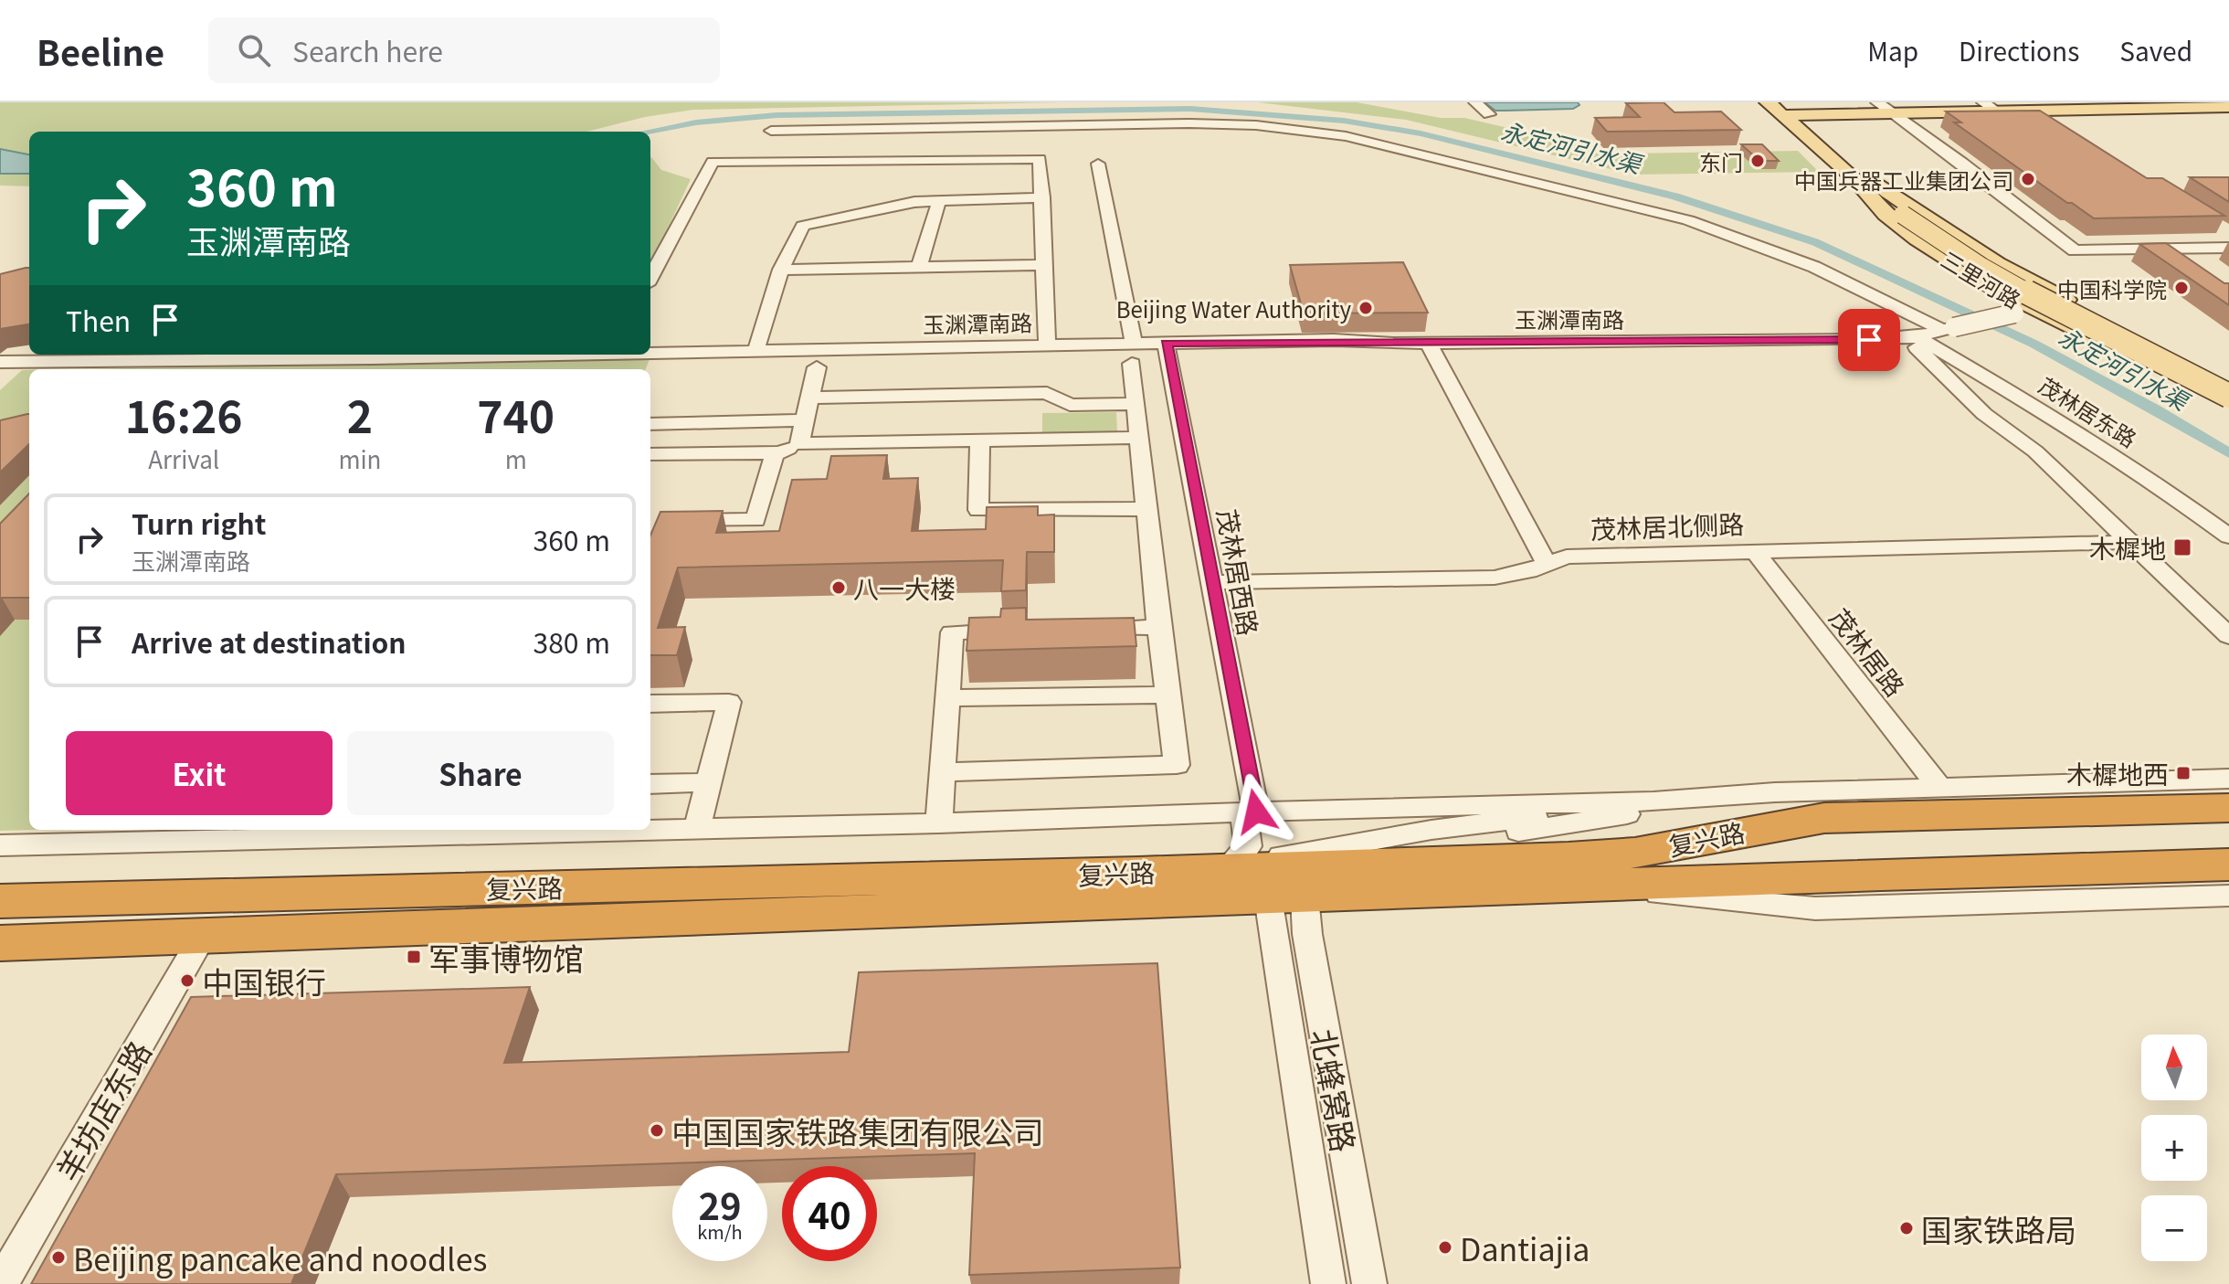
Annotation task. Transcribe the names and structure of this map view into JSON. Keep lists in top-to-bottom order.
{
  "streets": {
    "highway": ["复兴路"],
    "main road": ["三里河路"],
    "street": [
      "玉渊潭南路",
      "茂林居东路",
      "茂林居北侧路",
      "茂林居西路",
      "茂林居路",
      "北蜂窝路",
      "羊坊店东路"
    ]
  },
  "crossings": [
    ["三里河路", "玉渊潭南路"],
    ["玉渊潭南路", "茂林居东路"],
    ["玉渊潭南路", "茂林居西路"],
    ["茂林居北侧路", "茂林居西路"],
    ["茂林居北侧路", "茂林居路"],
    ["茂林居西路", "复兴路"],
    ["茂林居路", "复兴路"],
    ["复兴路", "北蜂窝路"],
    ["复兴路", "羊坊店东路"]
  ],
  "water": ["永定河引水渠"],
  "places": {
    "other": [
      "东门",
      "中国兵器工业集团公司",
      "中国科学院",
      "Beijing Water Authority",
      "八一大楼",
      "中国银行",
      "中国国家铁路集团有限公司",
      "国家铁路局",
      "Dantiajia",
      "Beijing pancake and noodles"
    ],
    "transit": ["木樨地", "木樨地西", "军事博物馆"]
  },
  "north": "top",
  "page": {
    "header": "Beeline",
    "search": "Search here",
    "nav": ["Map", "Directions", "Saved"],
    "turn": ["360 m", "玉渊潭南路"],
    "then": "Then",
    "eta": [
      "16:26",
      "Arrival",
      "2",
      "min",
      "740",
      "m"
    ],
    "list": [
      {
        "name": "Turn right",
        "note": "玉渊潭南路",
        "value": "360 m"
      },
      {
        "name": "Arrive at destination",
        "value": "380 m"
      }
    ],
    "buttons": ["Exit", "Share"],
    "map_buttons": ["+", "−"],
    "speed": "29 km/h",
    "limit": "40"
  }
}
